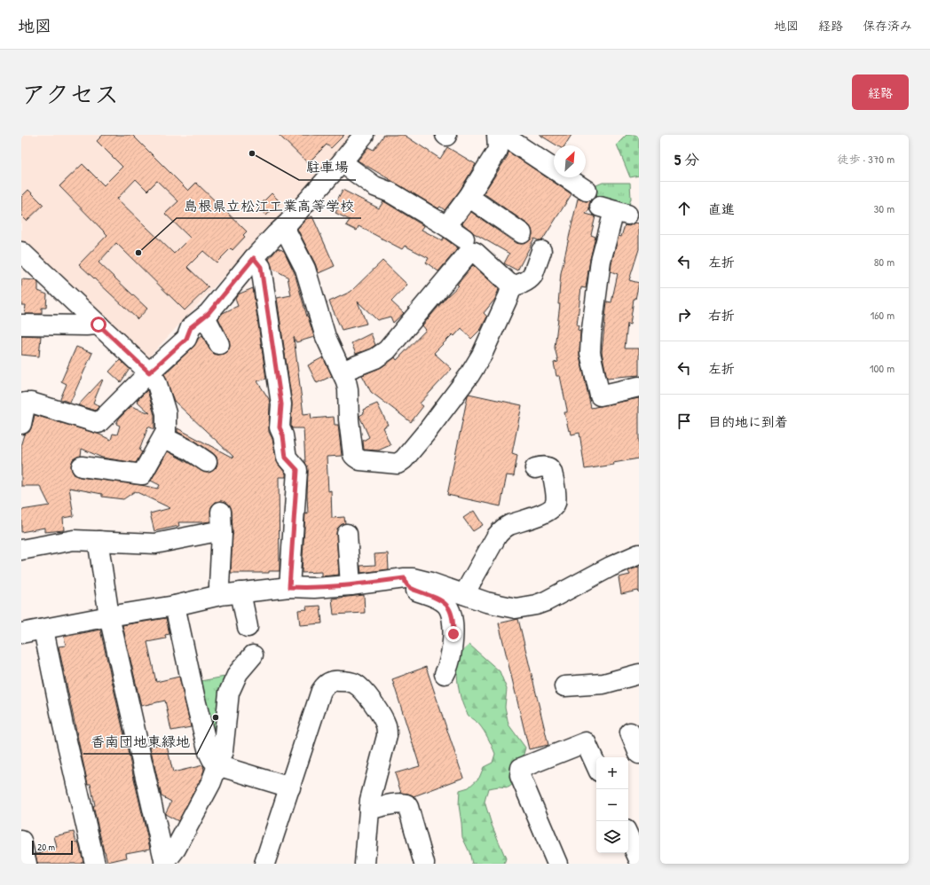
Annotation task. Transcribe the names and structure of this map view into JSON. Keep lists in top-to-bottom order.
{
  "places": ["駐車場", "島根県立松江工業高等学校", "香南団地東緑地"],
  "scale_bar": "20 m",
  "north": "top right",
  "page": {
    "header": "地図",
    "nav": ["地図", "経路", "保存済み"],
    "title": "アクセス",
    "buttons": "経路",
    "heading": ["5 分", "徒歩 · 370 m"],
    "list": [
      ["直進", "30 m"],
      ["左折", "80 m"],
      ["右折", "160 m"],
      ["左折", "100 m"],
      "目的地に到着"
    ],
    "map_buttons": ["+", "−"],
    "scale": "20 m"
  }
}
